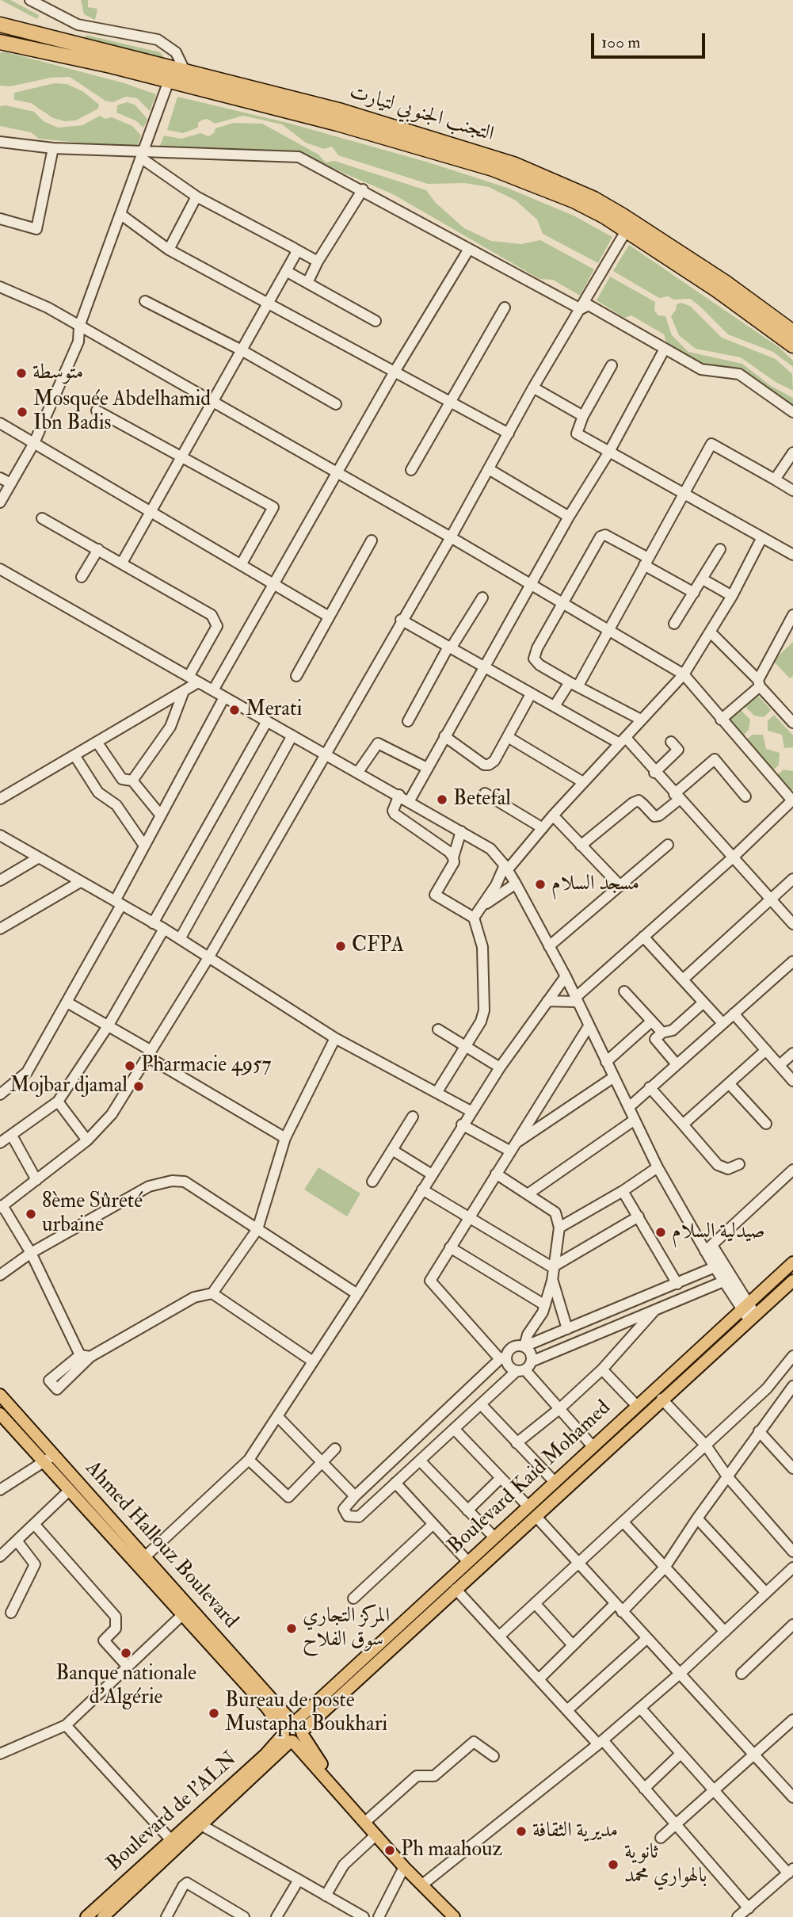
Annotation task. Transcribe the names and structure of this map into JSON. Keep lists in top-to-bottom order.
{
  "streets": {
    "highway": ["التجنب الجنوبي لتيارت"],
    "main road": ["Boulevard Kaid Mohamed", "Ahmed Hallouz Boulevard", "Boulevard de l'ALN"]
  },
  "crossings": [
    ["Boulevard Kaid Mohamed", "Ahmed Hallouz Boulevard"],
    ["Boulevard Kaid Mohamed", "Boulevard de l'ALN"],
    ["Ahmed Hallouz Boulevard", "Boulevard de l'ALN"]
  ],
  "places": [
    "متوسطة",
    "Mosquée Abdelhamid Ibn Badis",
    "Merati",
    "Betefal",
    "مسجد السلام",
    "CFPA",
    "Pharmacie 4957",
    "Mojbar djamal",
    "8ème Sûreté urbaine",
    "صيدلية السلام",
    "المركز التجاري سوق الفلاح",
    "Banque nationale d'Algérie",
    "Bureau de poste Mustapha Boukhari",
    "مديرية الثقافة",
    "Ph maahouz",
    "ثانوية بالهواري محمد"
  ],
  "scale_bar": "100 m"
}
